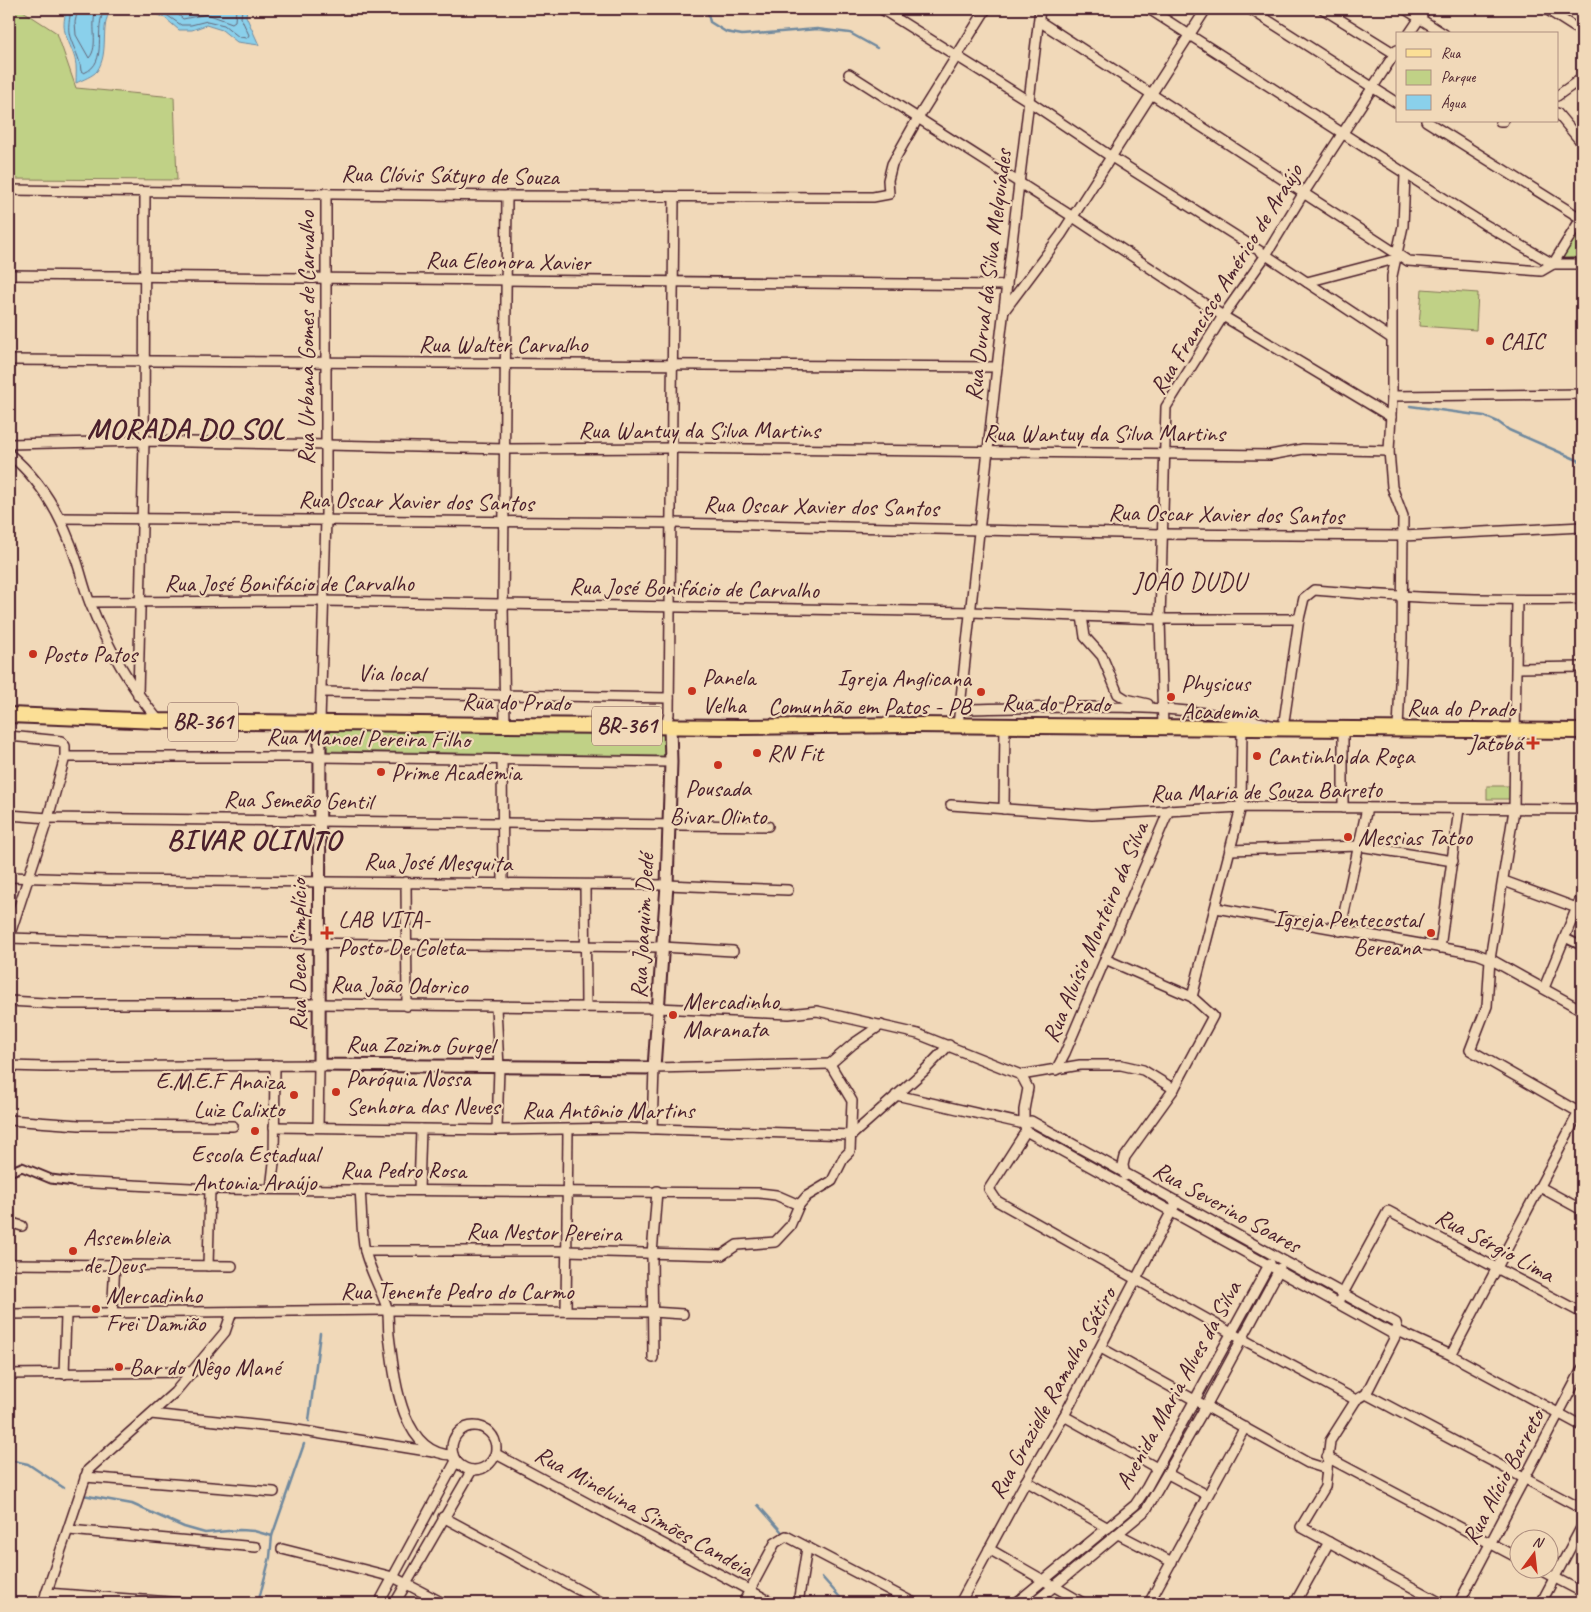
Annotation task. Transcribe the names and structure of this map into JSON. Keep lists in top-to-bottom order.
{
  "streets": {
    "main road": ["Rua do Prado", "BR-361"],
    "street": [
      "Rua Clóvis Sátyro de Souza",
      "Rua Eleonora Xavier",
      "Rua Durval da Silva Melquíades",
      "Rua Francisco Américo de Araújo",
      "Rua Urbana Gomes de Carvalho",
      "Rua Walter Carvalho",
      "Rua Wantuy da Silva Martins",
      "Rua Oscar Xavier dos Santos",
      "Rua José Bonifácio de Carvalho",
      "Via local",
      "Rua Manoel Pereira Filho",
      "Rua Maria de Souza Barreto",
      "Rua Semeão Gentil",
      "Rua José Mesquita",
      "Rua Joaquim Dedé",
      "Rua Aluísio Monteiro da Silva",
      "Rua Deca Simplício",
      "Rua João Odorico",
      "Rua Zozimo Gurgel",
      "Rua Antônio Martins",
      "Rua Pedro Rosa",
      "Rua Severino Soares",
      "Rua Nestor Pereira",
      "Rua Sérgio Lima",
      "Rua Tenente Pedro do Carmo",
      "Avenida Maria Alves da Silva",
      "Rua Grazielle Ramalho Sátiro",
      "Rua Alício Barreto",
      "Rua Minelvina Simões Candeia"
    ]
  },
  "crossings": [
    ["Rua Clóvis Sátyro de Souza", "Rua Urbana Gomes de Carvalho"],
    ["Rua Eleonora Xavier", "Rua Durval da Silva Melquíades"],
    ["Rua Eleonora Xavier", "Rua Urbana Gomes de Carvalho"],
    ["Rua Durval da Silva Melquíades", "Rua Walter Carvalho"],
    ["Rua Durval da Silva Melquíades", "Rua Wantuy da Silva Martins"],
    ["Rua Durval da Silva Melquíades", "Rua Oscar Xavier dos Santos"],
    ["Rua Durval da Silva Melquíades", "Rua José Bonifácio de Carvalho"],
    ["Rua Durval da Silva Melquíades", "Rua do Prado"],
    ["Rua Francisco Américo de Araújo", "Rua Wantuy da Silva Martins"],
    ["Rua Francisco Américo de Araújo", "Rua Oscar Xavier dos Santos"],
    ["Rua Francisco Américo de Araújo", "Rua José Bonifácio de Carvalho"],
    ["Rua Francisco Américo de Araújo", "Rua do Prado"],
    ["Rua Urbana Gomes de Carvalho", "Rua Walter Carvalho"],
    ["Rua Urbana Gomes de Carvalho", "Rua Wantuy da Silva Martins"],
    ["Rua Urbana Gomes de Carvalho", "Rua Oscar Xavier dos Santos"],
    ["Rua Urbana Gomes de Carvalho", "Rua José Bonifácio de Carvalho"],
    ["Rua Urbana Gomes de Carvalho", "Via local"],
    ["Rua Urbana Gomes de Carvalho", "Rua do Prado"],
    ["Rua Urbana Gomes de Carvalho", "BR-361"],
    ["Rua Urbana Gomes de Carvalho", "Rua Deca Simplício"],
    ["Rua do Prado", "BR-361"],
    ["Rua do Prado", "Rua Joaquim Dedé"],
    ["Rua do Prado", "Rua Deca Simplício"],
    ["BR-361", "Rua Deca Simplício"],
    ["Rua Manoel Pereira Filho", "Rua Joaquim Dedé"],
    ["Rua Manoel Pereira Filho", "Rua Deca Simplício"],
    ["Rua Maria de Souza Barreto", "Rua Aluísio Monteiro da Silva"],
    ["Rua Semeão Gentil", "Rua Joaquim Dedé"],
    ["Rua Semeão Gentil", "Rua Deca Simplício"],
    ["Rua José Mesquita", "Rua Joaquim Dedé"],
    ["Rua José Mesquita", "Rua Deca Simplício"],
    ["Rua Joaquim Dedé", "Rua João Odorico"],
    ["Rua Joaquim Dedé", "Rua Zozimo Gurgel"],
    ["Rua Joaquim Dedé", "Rua Antônio Martins"],
    ["Rua Deca Simplício", "Rua João Odorico"],
    ["Rua Deca Simplício", "Rua Zozimo Gurgel"],
    ["Rua Deca Simplício", "Rua Antônio Martins"],
    ["Rua Pedro Rosa", "Rua Nestor Pereira"],
    ["Rua Severino Soares", "Rua Sérgio Lima"],
    ["Rua Severino Soares", "Avenida Maria Alves da Silva"],
    ["Rua Severino Soares", "Rua Grazielle Ramalho Sátiro"],
    ["Rua Severino Soares", "Rua Alício Barreto"]
  ],
  "districts": ["MORADA DO SOL", "JOÃO DUDU", "BIVAR OLINTO"],
  "places": {
    "other": [
      "CAIC",
      "Posto Patos",
      "Panela Velha",
      "Igreja Anglicana Comunhão em Patos - PB",
      "Physicus Academia",
      "RN Fit",
      "Cantinho da Roça",
      "Pousada Bivar Olinto",
      "Prime Academia",
      "Messias Tatoo",
      "Igreja Pentecostal Bereana",
      "Mercadinho Maranata",
      "Paróquia Nossa Senhora das Neves",
      "E.M.E.F Anaiza Luiz Calixto",
      "Escola Estadual Antonia Araújo",
      "Assembleia de Deus",
      "Mercadinho Frei Damião",
      "Bar do Nêgo Mané"
    ],
    "health": ["Jatobá", "LAB VITA- Posto De Coleta"]
  },
  "legend": ["Rua", "Parque", "Água"],
  "north": "top"
}
